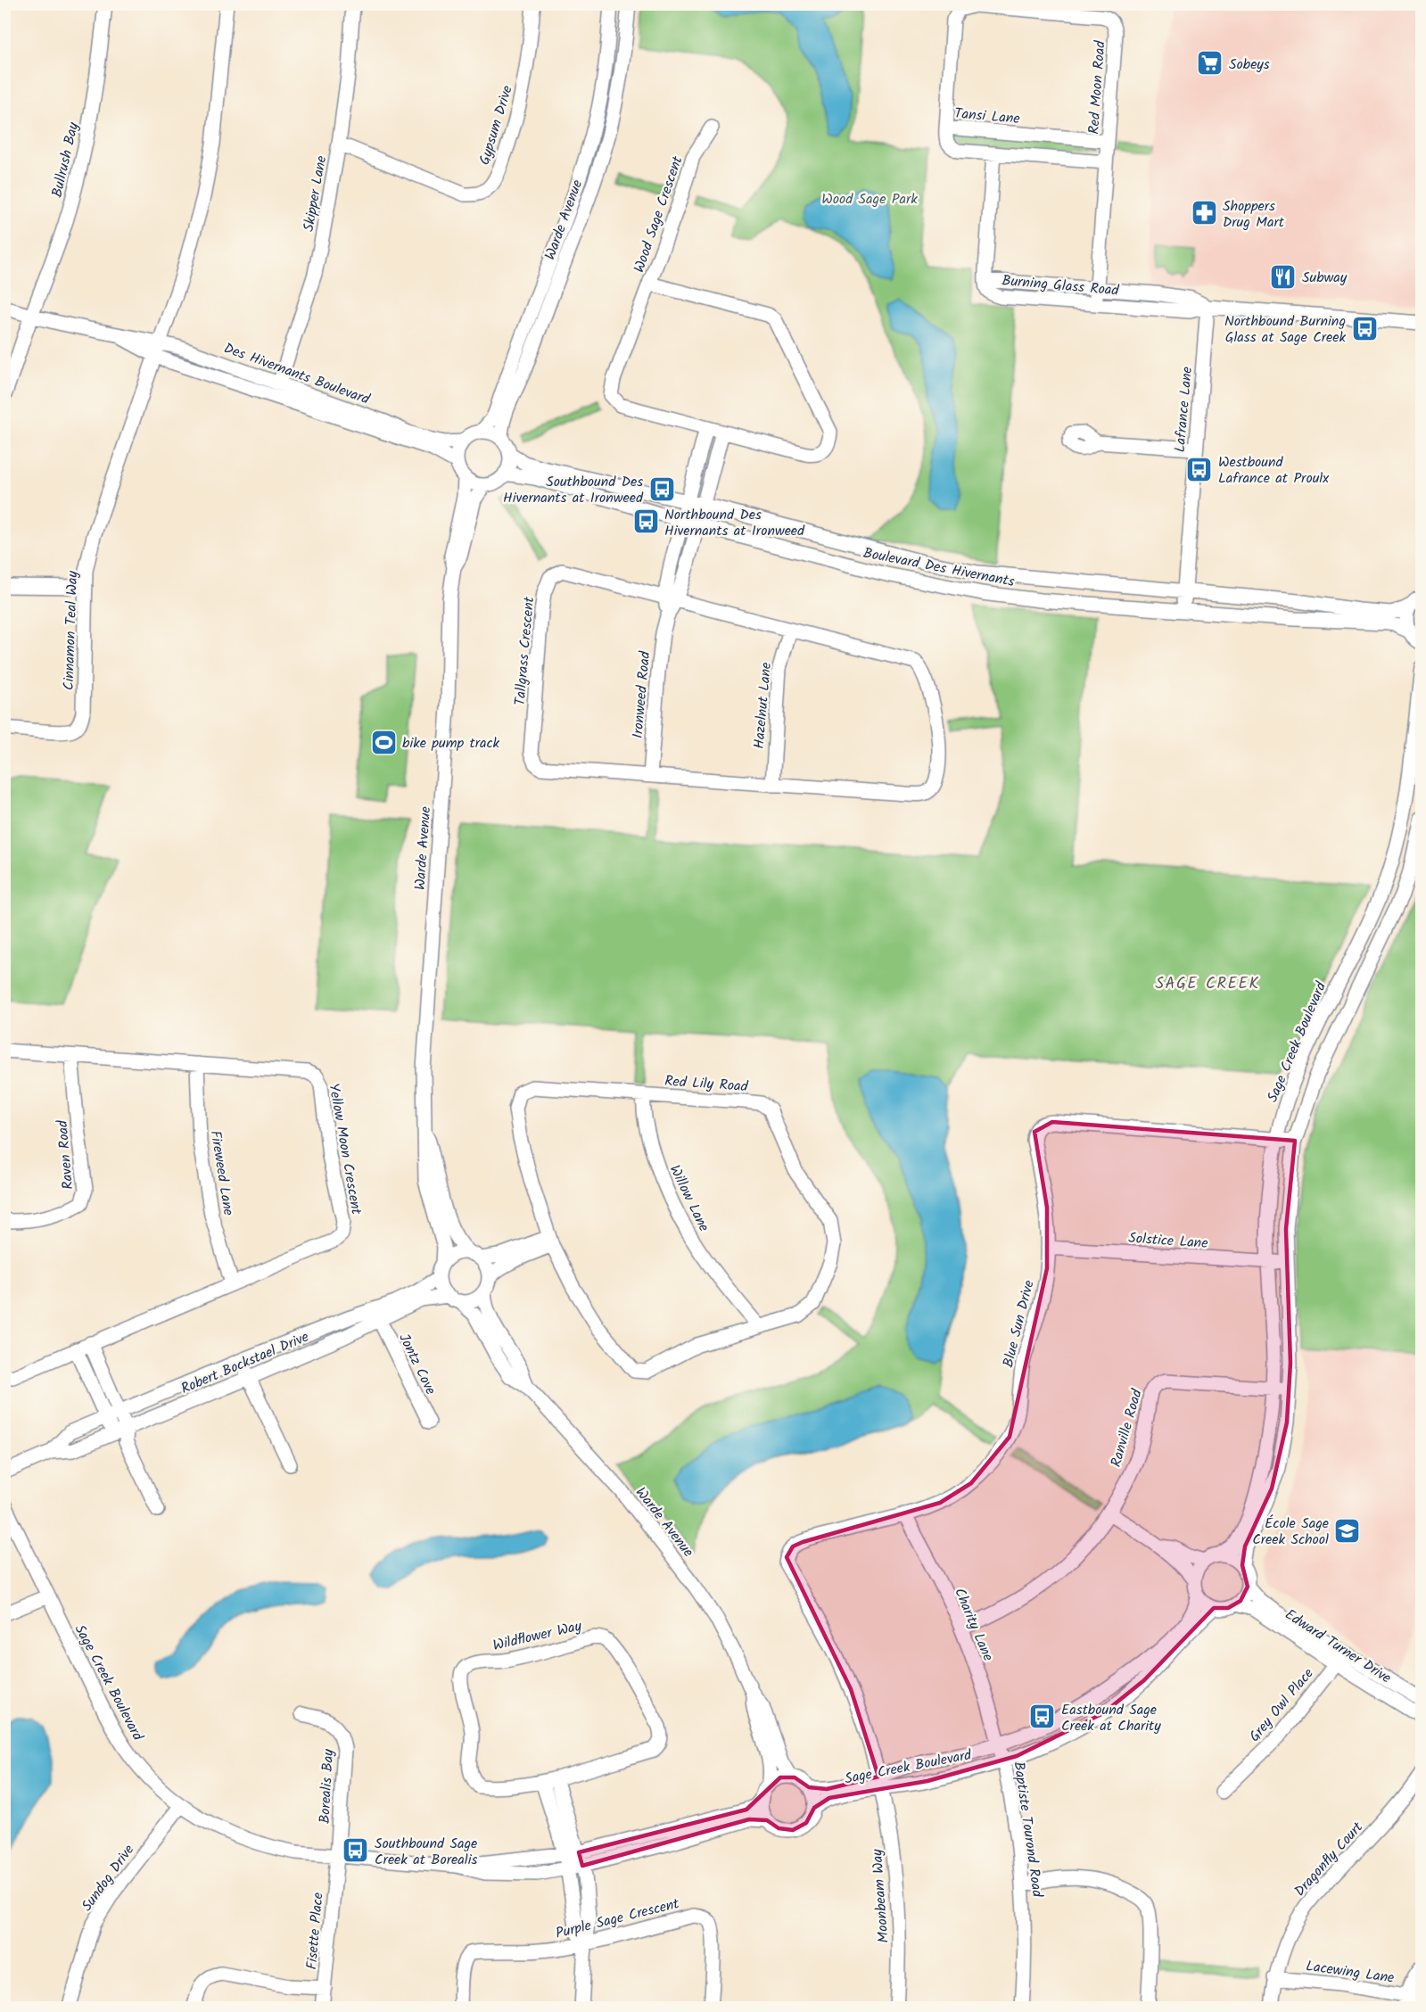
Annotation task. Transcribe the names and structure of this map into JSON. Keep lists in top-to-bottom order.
{
  "streets": {
    "street": [
      "Red Moon Road",
      "Tansi Lane",
      "Gypsum Drive",
      "Bullrush Bay",
      "Skipper Lane",
      "Wood Sage Crescent",
      "Warde Avenue",
      "Burning Glass Road",
      "Des Hivernants Boulevard",
      "Lafrance Lane",
      "Boulevard Des Hivernants",
      "Cinnamon Teal Way",
      "Tallgrass Crescent",
      "Ironweed Road",
      "Hazelnut Lane",
      "Sage Creek Boulevard",
      "Red Lily Road",
      "Yellow Moon Crescent",
      "Raven Road",
      "Fireweed Lane",
      "Willow Lane",
      "Solstice Lane",
      "Blue Sun Drive",
      "Robert Bockstael Drive",
      "Jontz Cove",
      "Ranville Road",
      "Charity Lane",
      "Wildflower Way",
      "Edward Turner Drive",
      "Grey Owl Place",
      "Borealis Bay",
      "Baptiste Tourond Road",
      "Dragonfly Court",
      "Sundog Drive",
      "Moonbeam Way",
      "Purple Sage Crescent",
      "Fisette Place",
      "Lacewing Lane"
    ]
  },
  "crossings": [
    ["Red Moon Road", "Tansi Lane"],
    ["Red Moon Road", "Burning Glass Road"],
    ["Gypsum Drive", "Skipper Lane"],
    ["Bullrush Bay", "Des Hivernants Boulevard"],
    ["Skipper Lane", "Des Hivernants Boulevard"],
    ["Warde Avenue", "Des Hivernants Boulevard"],
    ["Warde Avenue", "Boulevard Des Hivernants"],
    ["Warde Avenue", "Sage Creek Boulevard"],
    ["Warde Avenue", "Robert Bockstael Drive"],
    ["Burning Glass Road", "Lafrance Lane"],
    ["Des Hivernants Boulevard", "Boulevard Des Hivernants"],
    ["Des Hivernants Boulevard", "Cinnamon Teal Way"],
    ["Lafrance Lane", "Boulevard Des Hivernants"],
    ["Boulevard Des Hivernants", "Ironweed Road"],
    ["Tallgrass Crescent", "Ironweed Road"],
    ["Tallgrass Crescent", "Hazelnut Lane"],
    ["Sage Creek Boulevard", "Solstice Lane"],
    ["Sage Creek Boulevard", "Blue Sun Drive"],
    ["Sage Creek Boulevard", "Ranville Road"],
    ["Sage Creek Boulevard", "Charity Lane"],
    ["Sage Creek Boulevard", "Edward Turner Drive"],
    ["Sage Creek Boulevard", "Borealis Bay"],
    ["Sage Creek Boulevard", "Baptiste Tourond Road"],
    ["Sage Creek Boulevard", "Sundog Drive"],
    ["Sage Creek Boulevard", "Moonbeam Way"],
    ["Sage Creek Boulevard", "Fisette Place"],
    ["Red Lily Road", "Willow Lane"],
    ["Yellow Moon Crescent", "Raven Road"],
    ["Yellow Moon Crescent", "Fireweed Lane"],
    ["Solstice Lane", "Blue Sun Drive"],
    ["Blue Sun Drive", "Charity Lane"],
    ["Blue Sun Drive", "Moonbeam Way"],
    ["Robert Bockstael Drive", "Jontz Cove"],
    ["Ranville Road", "Charity Lane"],
    ["Charity Lane", "Baptiste Tourond Road"],
    ["Edward Turner Drive", "Grey Owl Place"],
    ["Borealis Bay", "Fisette Place"],
    ["Dragonfly Court", "Lacewing Lane"]
  ],
  "districts": ["SAGE CREEK"],
  "parks": ["Wood Sage Park"],
  "places": {
    "supermarket": ["Sobeys"],
    "pharmacy": ["Shoppers Drug Mart"],
    "restaurant": ["Subway"],
    "bus stop": [
      "Northbound Burning Glass at Sage Creek",
      "Westbound Lafrance at Proulx",
      "Southbound Des Hivernants at Ironweed",
      "Northbound Des Hivernants at Ironweed",
      "Eastbound Sage Creek at Charity",
      "Southbound Sage Creek at Borealis"
    ],
    "sports": ["bike pump track"],
    "school or university": ["École Sage Creek School"]
  }
}
